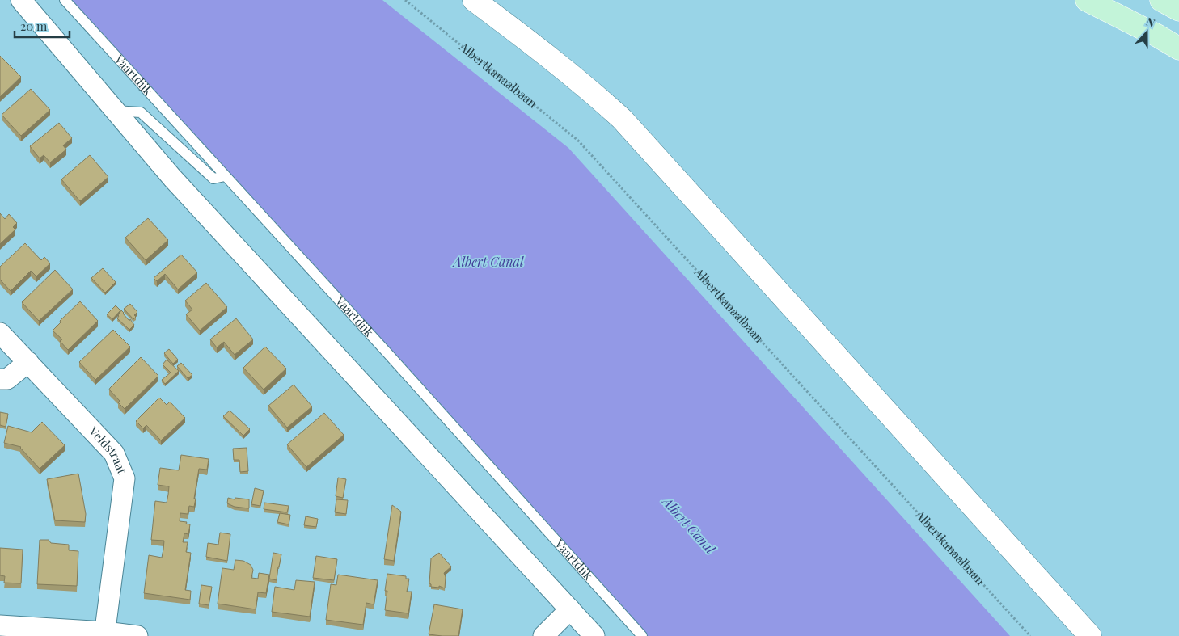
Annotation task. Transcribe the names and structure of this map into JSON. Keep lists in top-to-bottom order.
{
  "streets": {
    "street": ["Veldstraat"],
    "lane": ["Vaartdijk"],
    "path": ["Albertkanaalbaan"]
  },
  "water": ["Albert Canal"],
  "scale_bar": "20 m",
  "north": "top"
}
